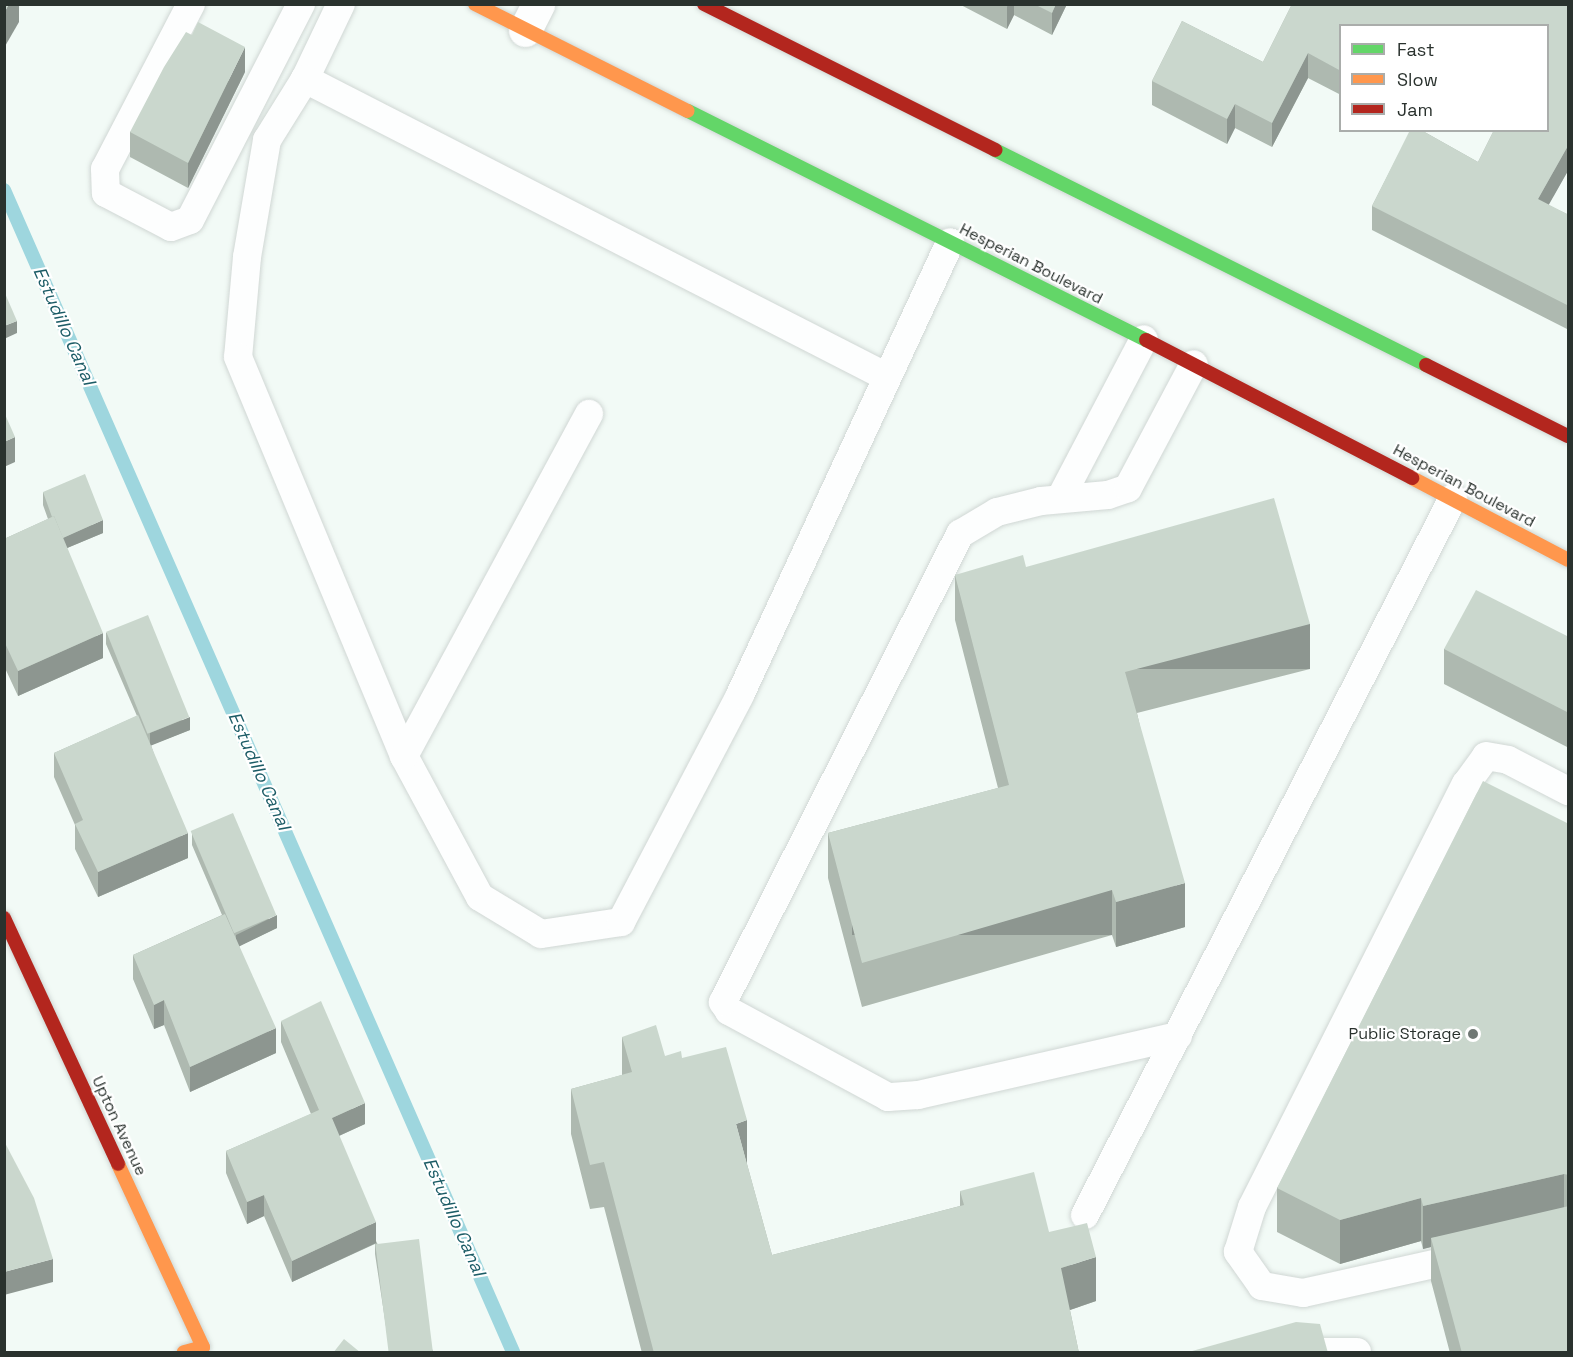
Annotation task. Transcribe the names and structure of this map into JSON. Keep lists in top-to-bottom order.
{
  "streets": {
    "main road": ["Hesperian Boulevard", "Upton Avenue"]
  },
  "water": ["Estudillo Canal"],
  "places": ["Public Storage"],
  "legend": ["Fast", "Slow", "Jam"]
}
